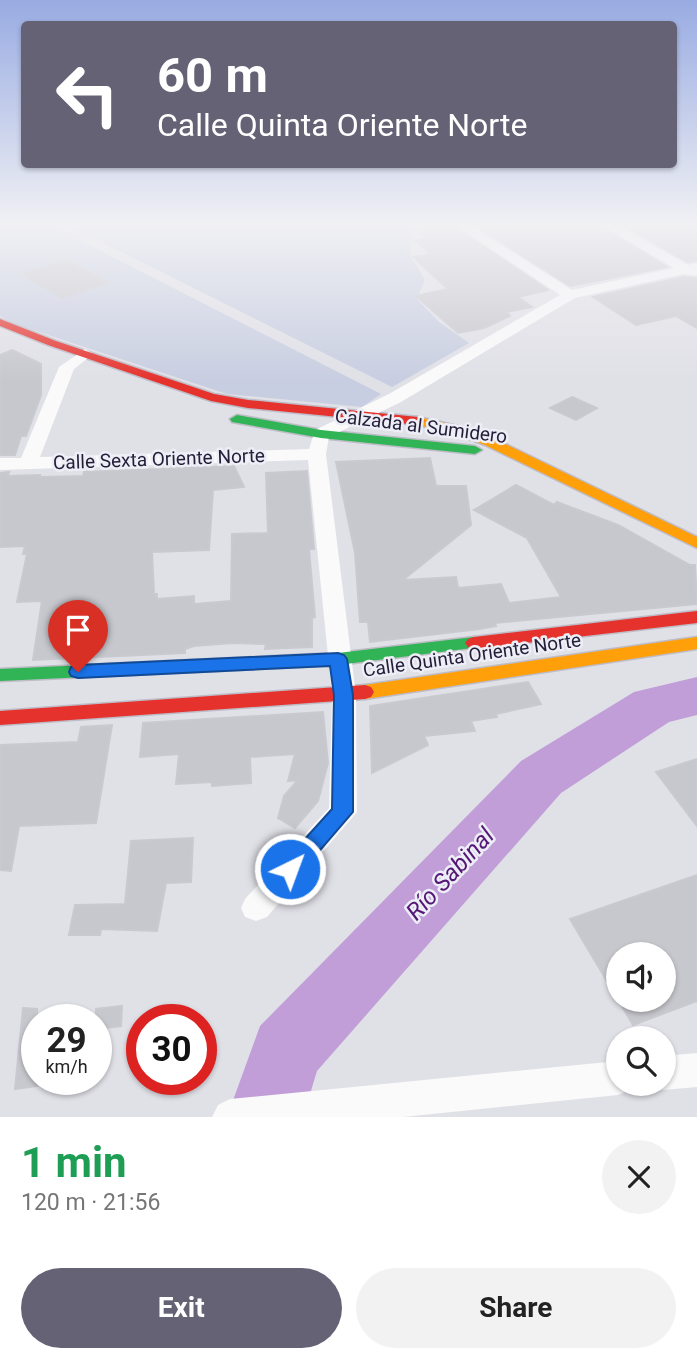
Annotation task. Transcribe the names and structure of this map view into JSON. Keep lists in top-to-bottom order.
{
  "streets": {
    "main road": ["Calzada al Sumidero", "Calle Quinta Oriente Norte"],
    "street": ["Calle Sexta Oriente Norte"]
  },
  "crossings": [
    ["Calzada al Sumidero", "Calle Sexta Oriente Norte"]
  ],
  "water": ["Río Sabinal"],
  "page": {
    "turn": ["60 m", "Calle Quinta Oriente Norte"],
    "speed": "29 km/h",
    "limit": "30",
    "heading": ["1 min", "120 m · 21:56"],
    "buttons": ["Exit", "Share"]
  }
}
